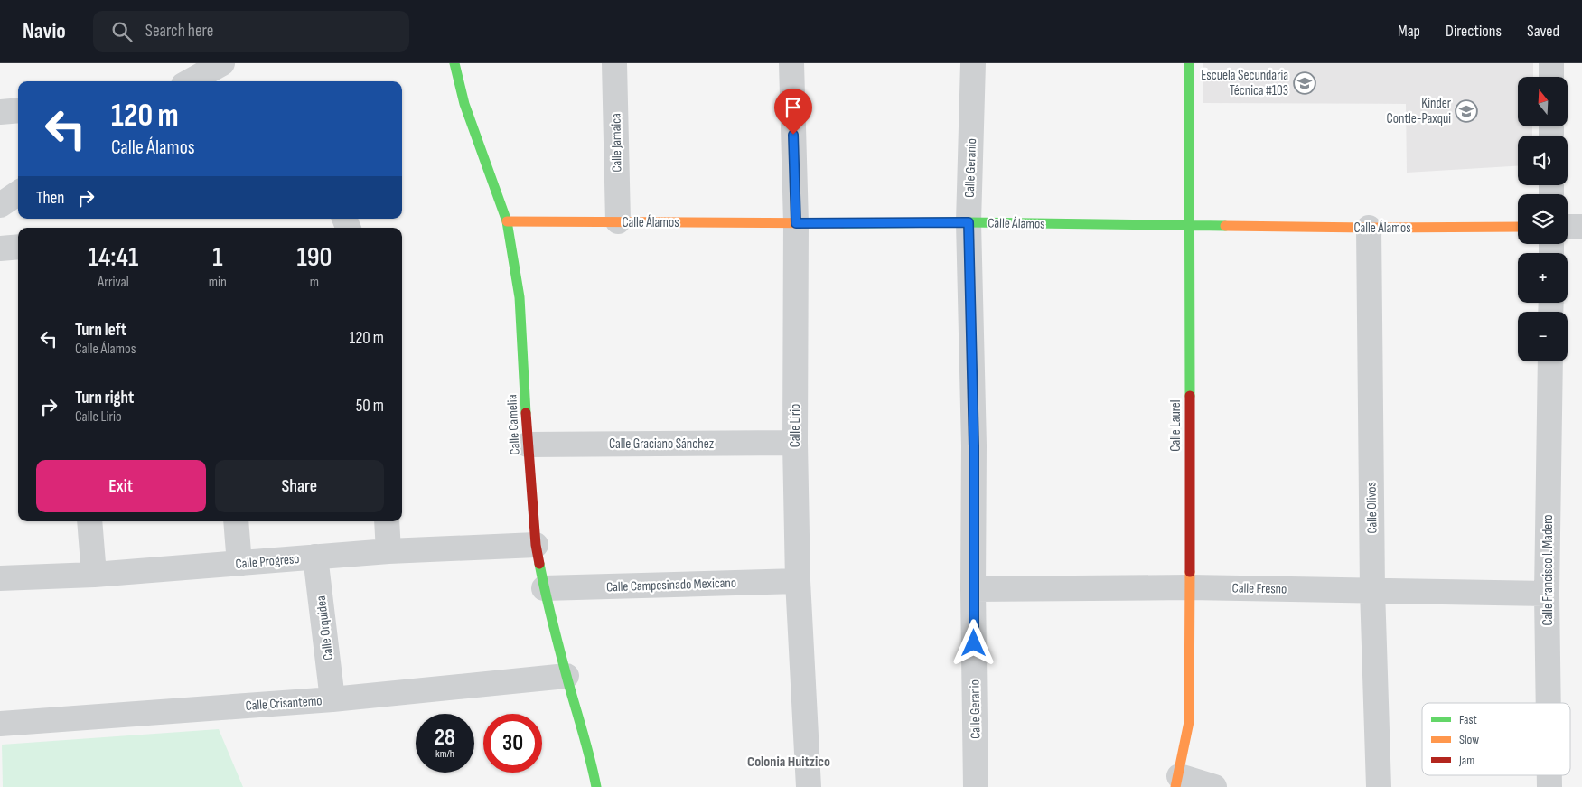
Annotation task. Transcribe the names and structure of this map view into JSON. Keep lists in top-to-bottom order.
{
  "streets": {
    "street": [
      "Calle Jamaica",
      "Calle Geranio",
      "Calle Álamos",
      "Calle Camelia",
      "Calle Lirio",
      "Calle Laurel",
      "Calle Graciano Sánchez",
      "Calle Olivos",
      "Calle Progreso",
      "Calle Francisco I. Madero",
      "Calle Campesinado Mexicano",
      "Calle Fresno",
      "Calle Orquídea",
      "Calle Crisantemo"
    ]
  },
  "crossings": [
    ["Calle Jamaica", "Calle Álamos"],
    ["Calle Geranio", "Calle Álamos"],
    ["Calle Geranio", "Calle Fresno"],
    ["Calle Álamos", "Calle Camelia"],
    ["Calle Álamos", "Calle Lirio"],
    ["Calle Álamos", "Calle Laurel"],
    ["Calle Álamos", "Calle Olivos"],
    ["Calle Camelia", "Calle Graciano Sánchez"],
    ["Calle Camelia", "Calle Progreso"],
    ["Calle Camelia", "Calle Campesinado Mexicano"],
    ["Calle Camelia", "Calle Crisantemo"],
    ["Calle Lirio", "Calle Graciano Sánchez"],
    ["Calle Lirio", "Calle Campesinado Mexicano"],
    ["Calle Laurel", "Calle Fresno"],
    ["Calle Olivos", "Calle Fresno"],
    ["Calle Progreso", "Calle Orquídea"],
    ["Calle Francisco I. Madero", "Calle Fresno"],
    ["Calle Orquídea", "Calle Crisantemo"]
  ],
  "districts": ["Colonia Huitzico"],
  "places": {
    "school or university": ["Escuela Secundaria Técnica #103", "Kinder Contle-Paxqui"]
  },
  "legend": ["Fast", "Slow", "Jam"],
  "north": "top",
  "page": {
    "header": "Navio",
    "search": "Search here",
    "nav": ["Map", "Directions", "Saved"],
    "map_buttons": ["+", "−"],
    "turn": ["120 m", "Calle Álamos"],
    "then": "Then",
    "eta": [
      "14:41",
      "Arrival",
      "1",
      "min",
      "190",
      "m"
    ],
    "list": [
      {
        "name": "Turn left",
        "note": "Calle Álamos",
        "value": "120 m"
      },
      {
        "name": "Turn right",
        "note": "Calle Lirio",
        "value": "50 m"
      }
    ],
    "buttons": ["Exit", "Share"],
    "speed": "28 km/h",
    "limit": "30"
  }
}
